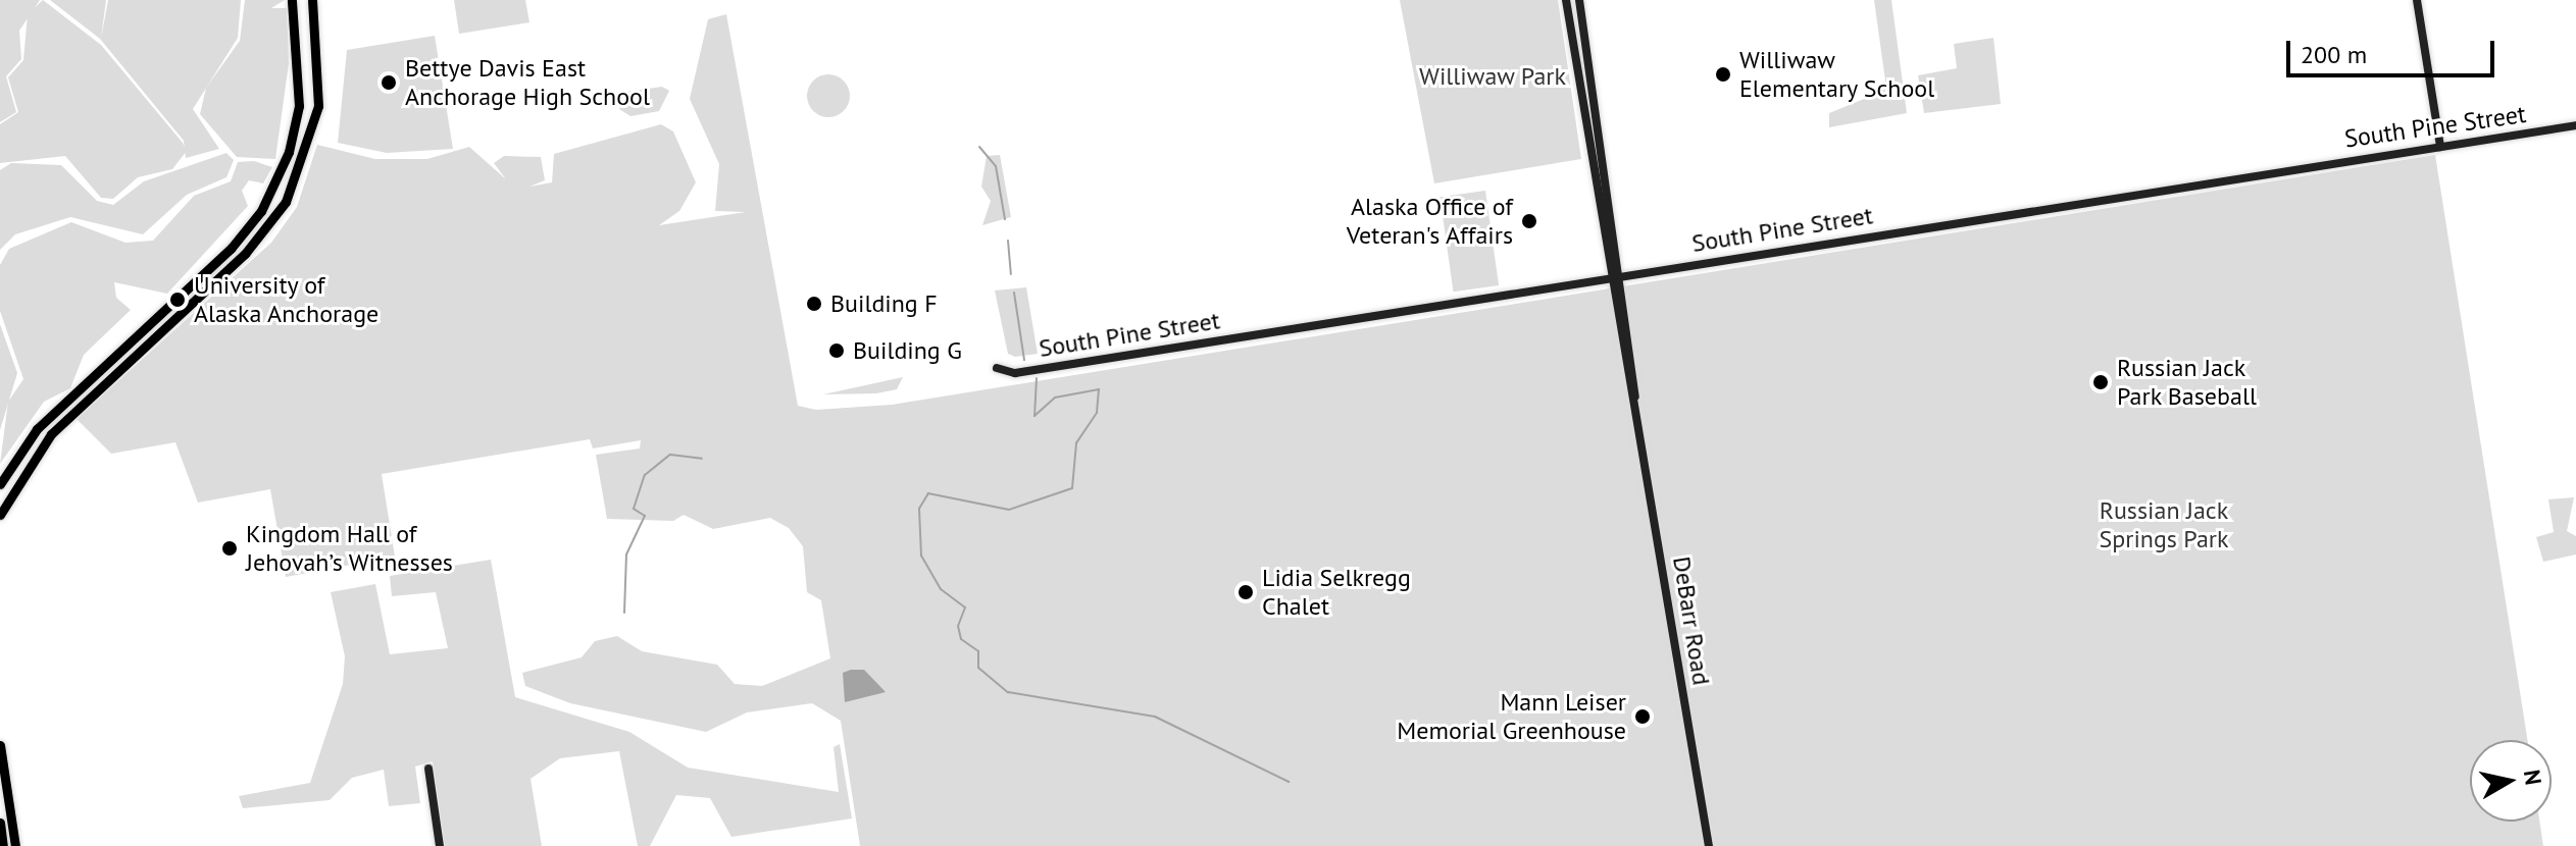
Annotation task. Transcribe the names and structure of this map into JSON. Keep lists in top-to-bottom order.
{
  "streets": {
    "street": ["South Pine Street", "DeBarr Road"]
  },
  "crossings": [
    ["South Pine Street", "DeBarr Road"]
  ],
  "parks": ["Williwaw Park", "Russian Jack Springs Park"],
  "places": [
    "Williwaw Elementary School",
    "Bettye Davis East Anchorage High School",
    "Alaska Office of Veteran's Affairs",
    "University of Alaska Anchorage",
    "Building F",
    "Building G",
    "Russian Jack Park Baseball",
    "Kingdom Hall of Jehovah’s Witnesses",
    "Lidia Selkregg Chalet",
    "Mann Leiser Memorial Greenhouse"
  ],
  "scale_bar": "200 m",
  "north": "right"
}
